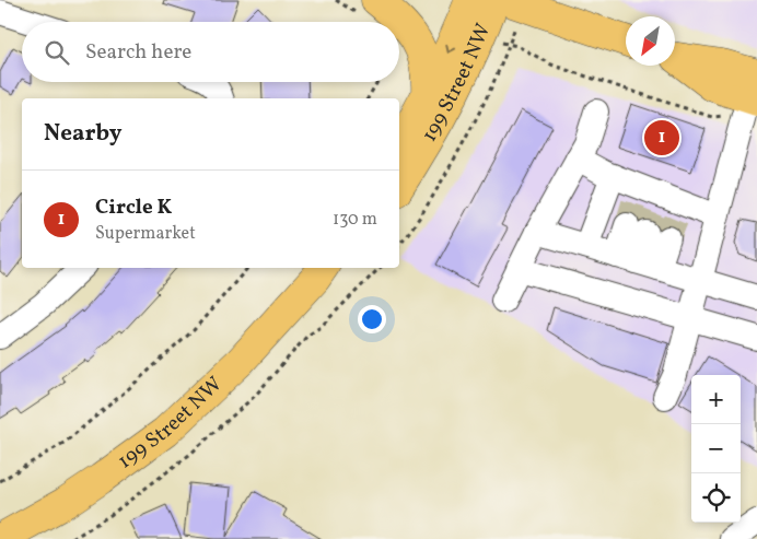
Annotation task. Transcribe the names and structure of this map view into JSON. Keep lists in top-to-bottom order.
{
  "streets": {
    "main road": ["199 Street NW"]
  },
  "north": "bottom left",
  "page": {
    "search": "Search here",
    "heading": "Nearby",
    "pins": "1",
    "list": [
      {
        "mark": "1",
        "name": "Circle K",
        "note": "Supermarket",
        "value": "130 m"
      }
    ],
    "map_buttons": ["+", "−"]
  }
}
